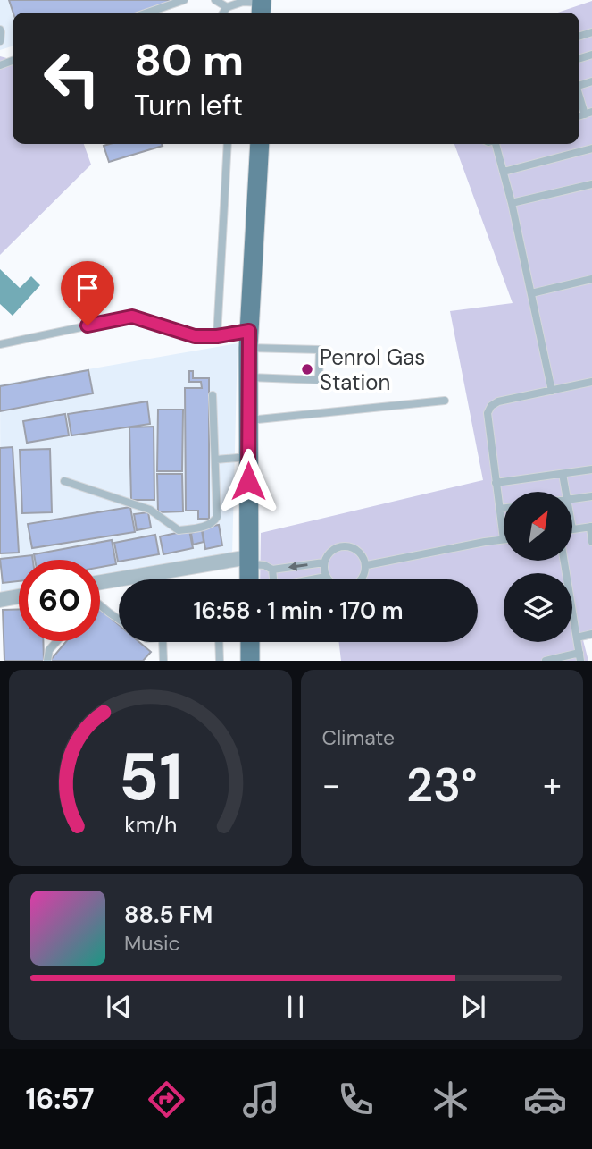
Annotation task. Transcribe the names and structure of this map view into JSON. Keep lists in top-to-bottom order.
{
  "places": ["Penrol Gas Station"],
  "north": "top right",
  "page": {
    "turn": ["80 m", "Turn left"],
    "limit": "60",
    "trip": "16:58 · 1 min · 170 m",
    "tile": "Climate",
    "heat": ["−", "23°", "+"],
    "song": ["88.5 FM", "Music"],
    "tabs": "16:57",
    "gauge": ["51", "km/h"]
  }
}
